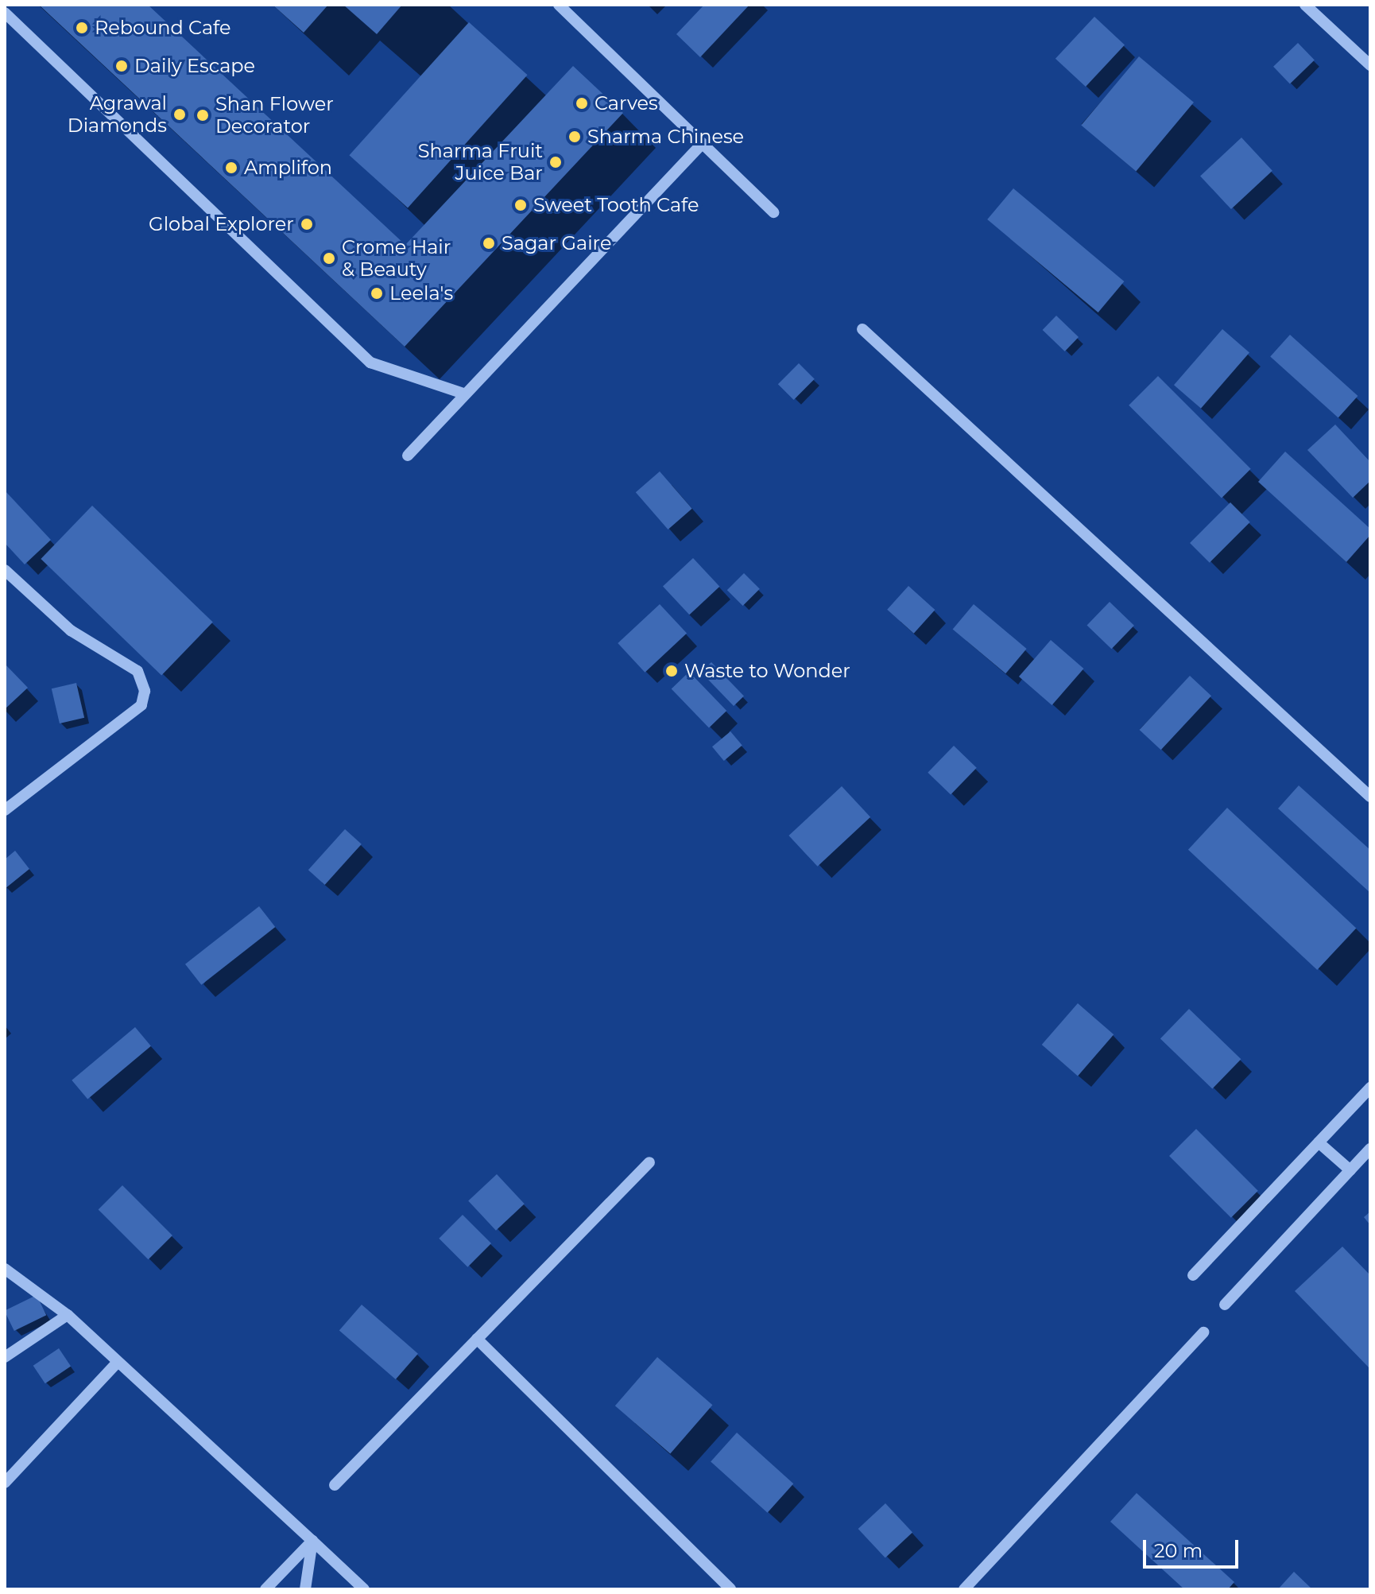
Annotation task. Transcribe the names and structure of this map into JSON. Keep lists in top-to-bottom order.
{
  "places": [
    "Rebound Cafe",
    "Daily Escape",
    "Carves",
    "Agrawal Diamonds",
    "Shan Flower Decorator",
    "Sharma Chinese",
    "Sharma Fruit Juice Bar",
    "Amplifon",
    "Sweet Tooth Cafe",
    "Global Explorer",
    "Sagar Gaire",
    "Crome Hair & Beauty",
    "Leela's",
    "Waste to Wonder"
  ],
  "scale_bar": "20 m"
}
